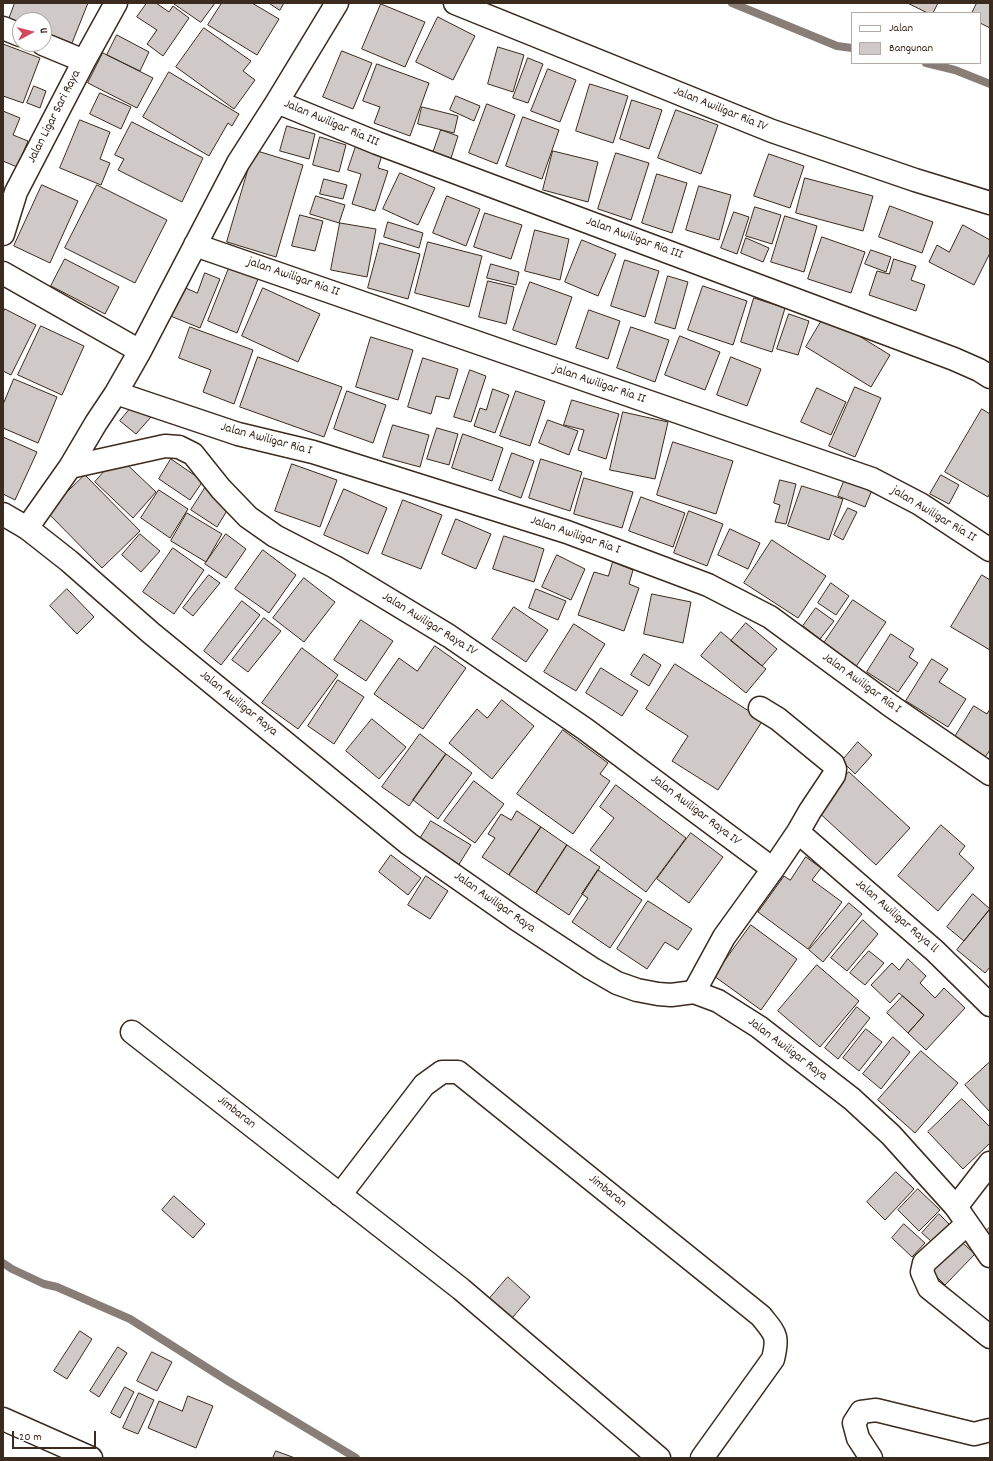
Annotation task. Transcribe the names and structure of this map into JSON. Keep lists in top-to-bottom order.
{
  "streets": {
    "street": [
      "Jalan Awiligar Ria IV",
      "Jalan Ligar Sari Raya",
      "Jalan Awiligar Ria III",
      "jalan Awiligar Ria II",
      "Jalan Awiligar Ria I",
      "Jalan Awiligar Raya IV",
      "Jalan Awiligar Raya",
      "Jalan Awiligar Raya ll",
      "Jimbaran"
    ]
  },
  "legend": ["Jalan", "Bangunan"],
  "scale_bar": "20 m",
  "north": "right"
}
